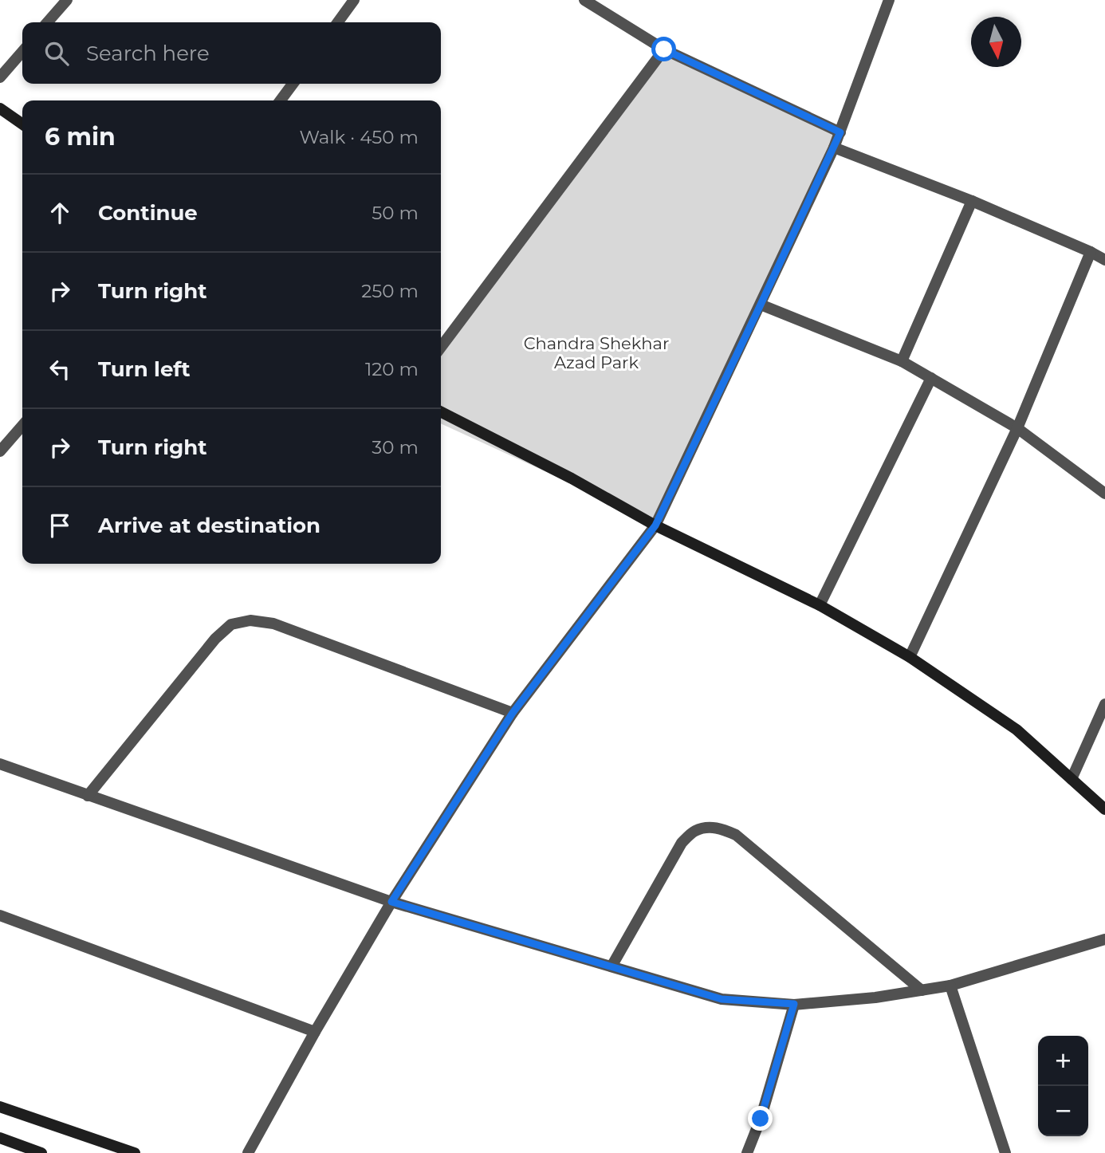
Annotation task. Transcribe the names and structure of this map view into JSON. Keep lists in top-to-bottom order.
{
  "parks": ["Chandra Shekhar Azad Park"],
  "north": "bottom",
  "page": {
    "search": "Search here",
    "heading": ["6 min", "Walk · 450 m"],
    "list": [
      ["Continue", "50 m"],
      ["Turn right", "250 m"],
      ["Turn left", "120 m"],
      ["Turn right", "30 m"],
      "Arrive at destination"
    ],
    "map_buttons": ["+", "−"]
  }
}
